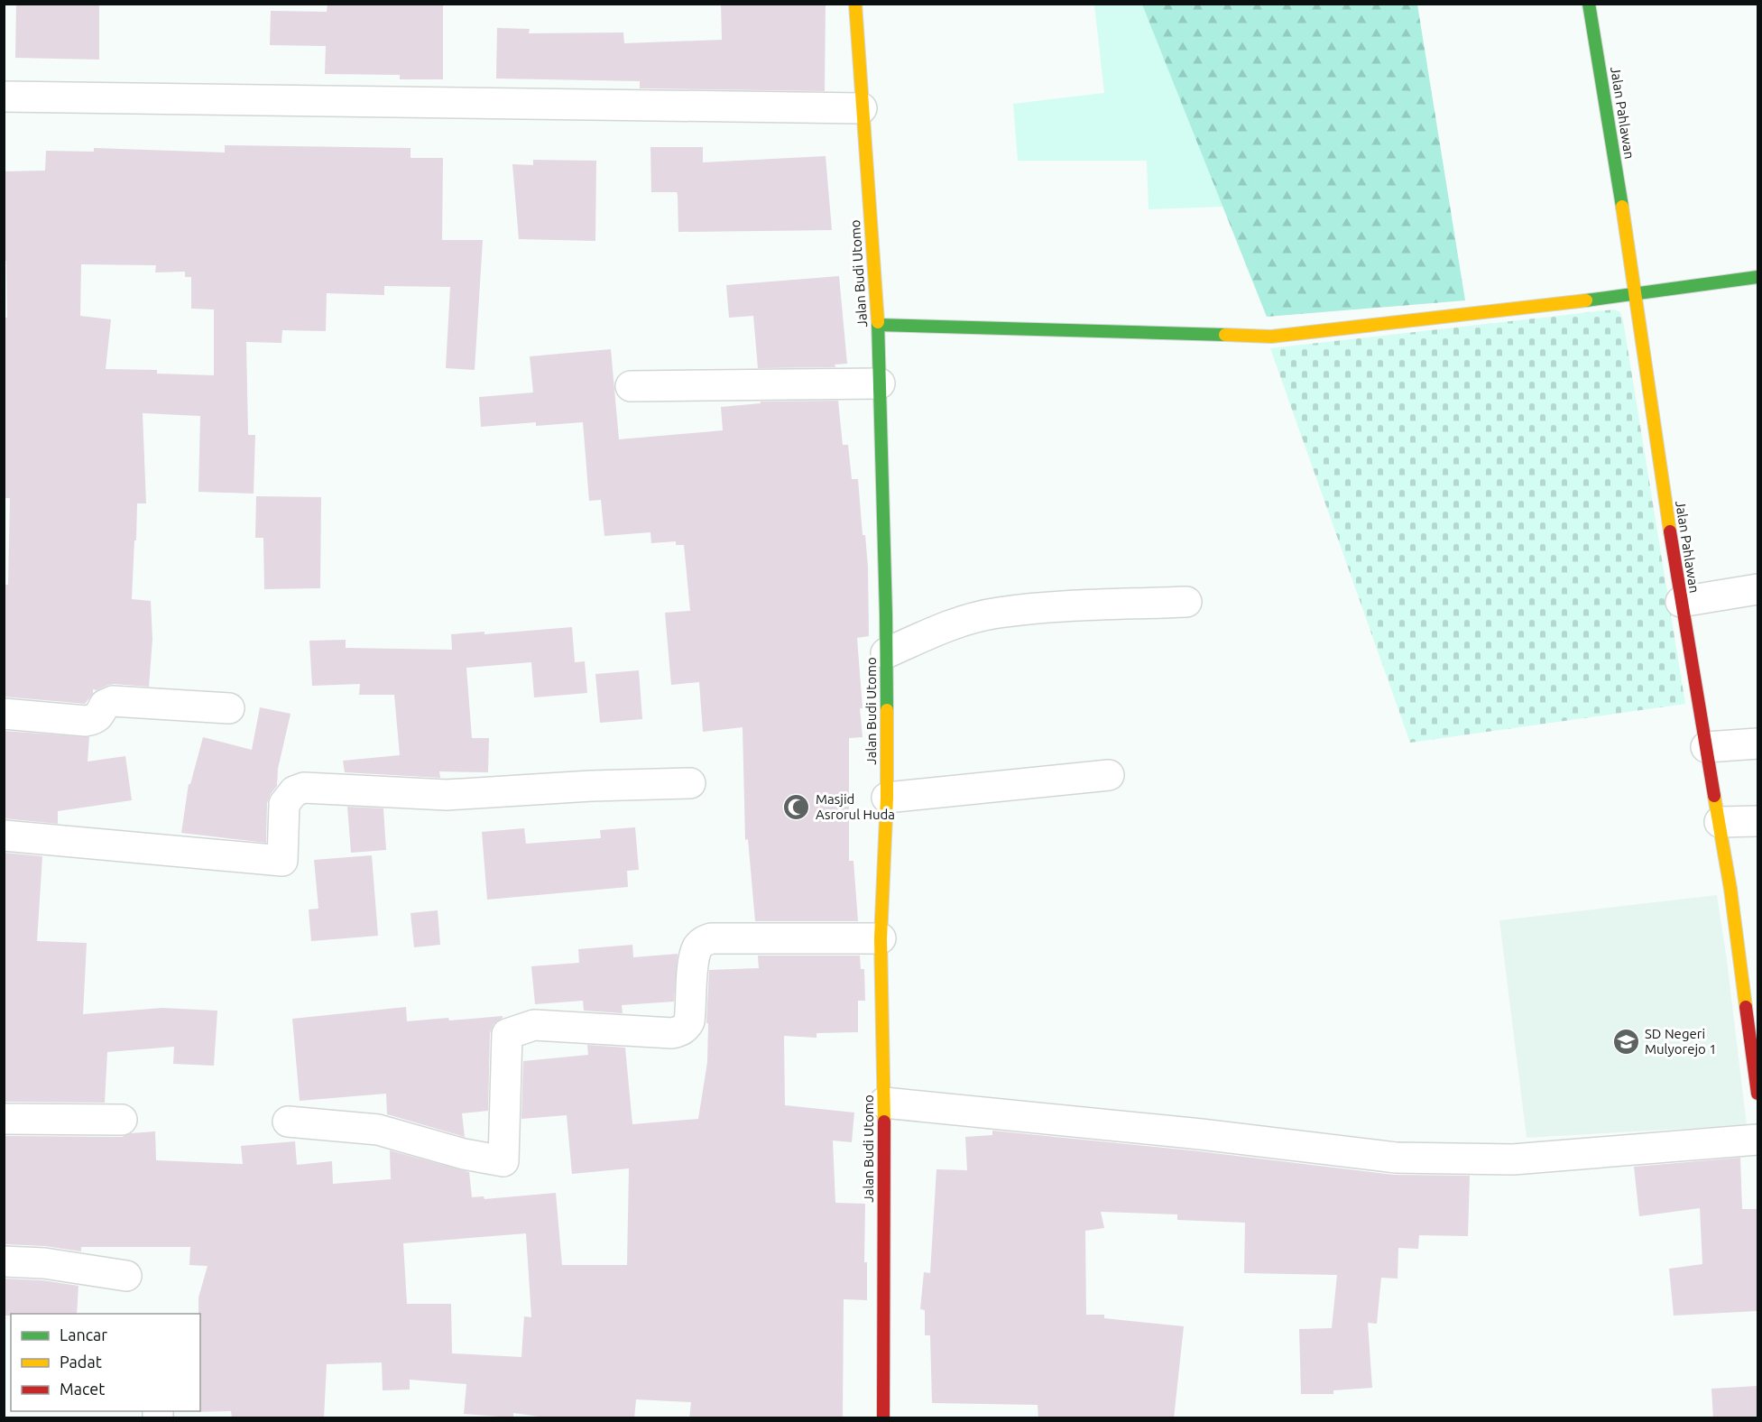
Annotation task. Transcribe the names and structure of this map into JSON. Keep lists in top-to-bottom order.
{
  "streets": {
    "street": ["Jalan Pahlawan", "Jalan Budi Utomo"]
  },
  "places": {
    "mosque": ["Masjid Asrorul Huda"],
    "school or university": ["SD Negeri Mulyorejo 1"]
  },
  "legend": ["Lancar", "Padat", "Macet"]
}
